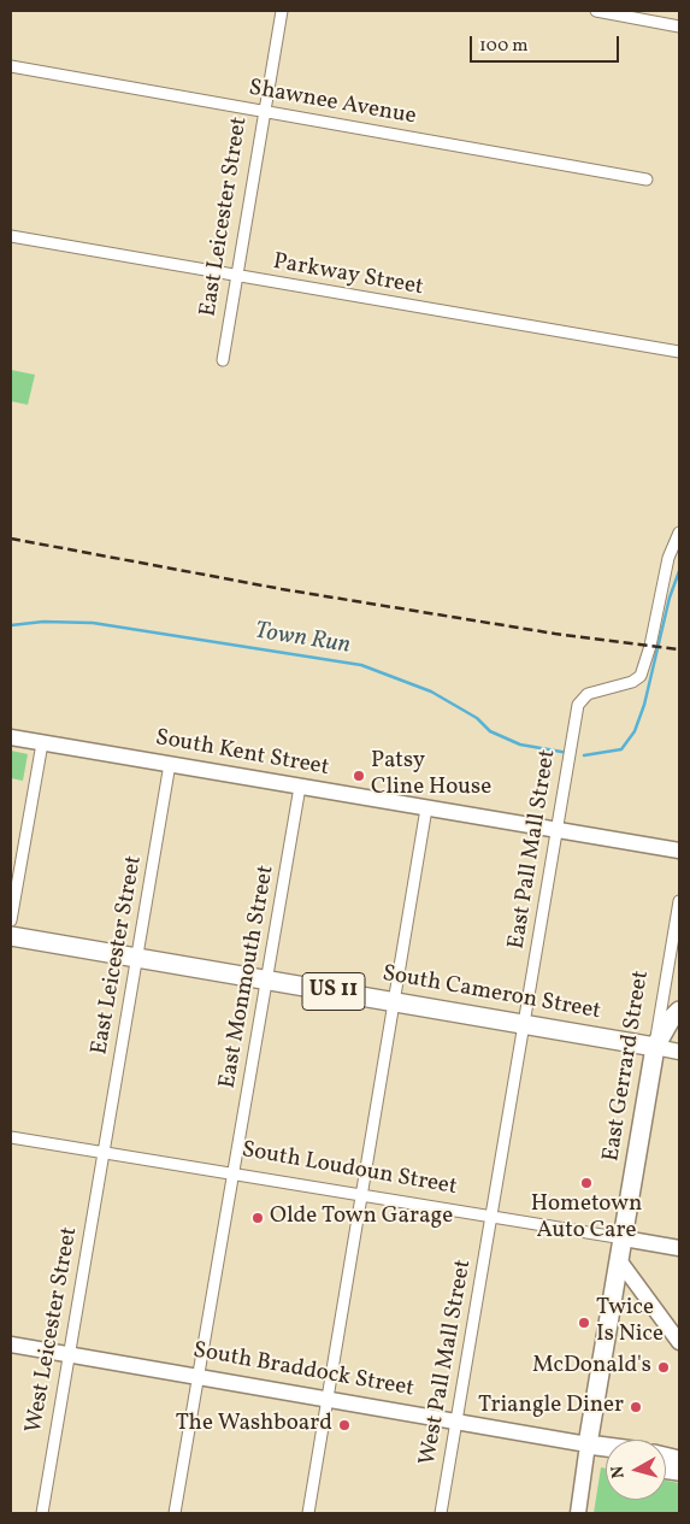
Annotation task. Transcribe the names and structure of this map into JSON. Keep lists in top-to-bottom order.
{
  "streets": {
    "main road": [
      "US 11",
      "South Cameron Street",
      "East Gerrard Street",
      "South Braddock Street"
    ],
    "street": [
      "Shawnee Avenue",
      "East Leicester Street",
      "Parkway Street",
      "South Kent Street",
      "East Pall Mall Street",
      "East Monmouth Street",
      "South Loudoun Street",
      "West Leicester Street",
      "West Pall Mall Street"
    ]
  },
  "crossings": [
    ["Shawnee Avenue", "East Leicester Street"],
    ["East Leicester Street", "Parkway Street"],
    ["East Leicester Street", "South Kent Street"],
    ["East Leicester Street", "South Cameron Street"],
    ["East Leicester Street", "South Loudoun Street"],
    ["East Leicester Street", "West Leicester Street"],
    ["South Kent Street", "East Pall Mall Street"],
    ["South Kent Street", "East Monmouth Street"],
    ["East Pall Mall Street", "South Cameron Street"],
    ["East Pall Mall Street", "South Loudoun Street"],
    ["East Pall Mall Street", "West Pall Mall Street"],
    ["East Monmouth Street", "South Cameron Street"],
    ["East Monmouth Street", "South Loudoun Street"],
    ["East Monmouth Street", "South Braddock Street"],
    ["South Cameron Street", "East Gerrard Street"],
    ["East Gerrard Street", "South Loudoun Street"],
    ["East Gerrard Street", "South Braddock Street"],
    ["South Loudoun Street", "West Leicester Street"],
    ["South Loudoun Street", "West Pall Mall Street"],
    ["West Leicester Street", "South Braddock Street"],
    ["West Pall Mall Street", "South Braddock Street"]
  ],
  "water": ["Town Run"],
  "places": [
    "Patsy Cline House",
    "Hometown Auto Care",
    "Olde Town Garage",
    "Twice Is Nice",
    "McDonald's",
    "Triangle Diner",
    "The Washboard"
  ],
  "scale_bar": "100 m",
  "north": "left"
}
